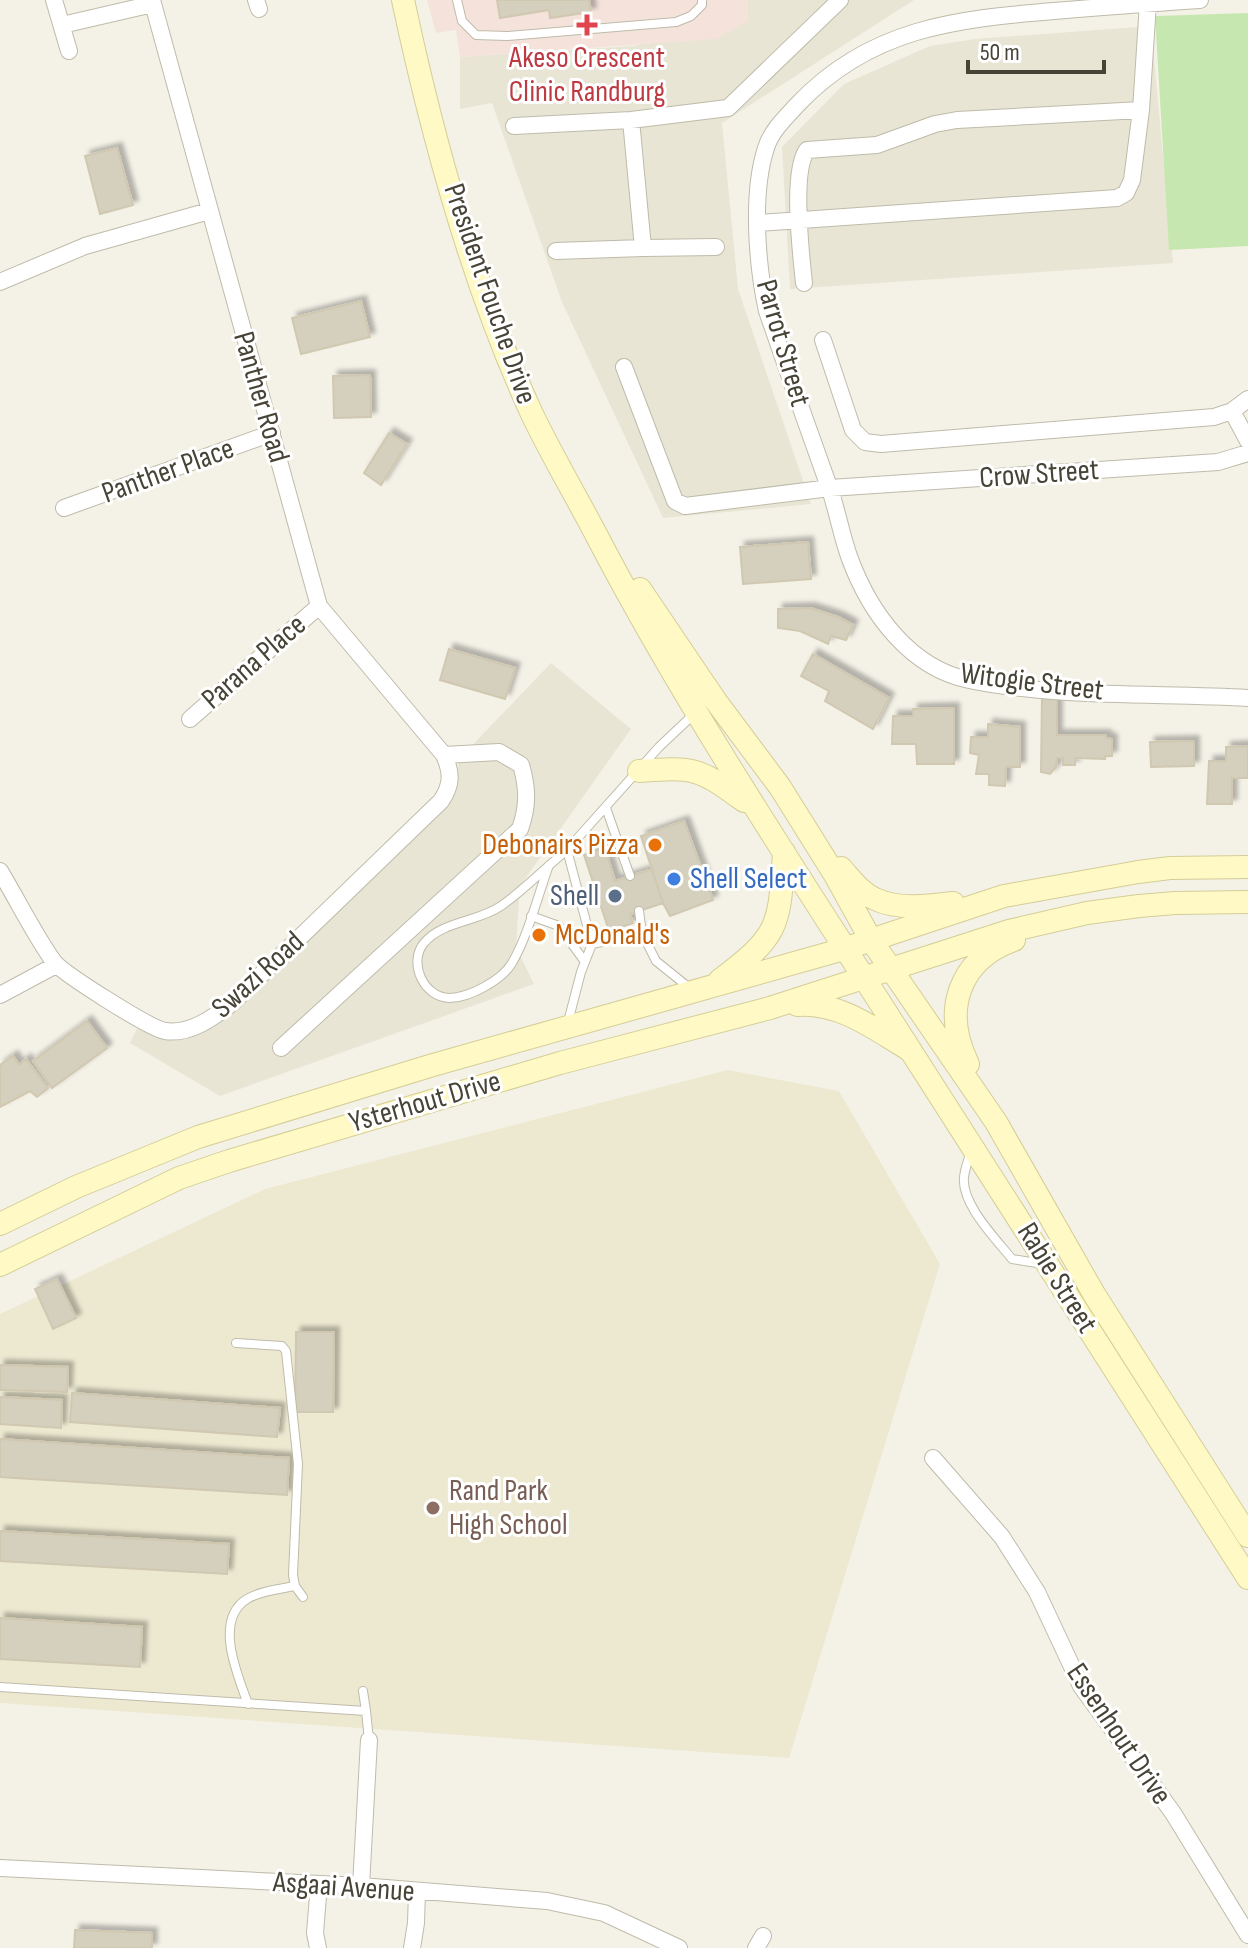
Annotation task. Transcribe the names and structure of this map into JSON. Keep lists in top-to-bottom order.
{
  "streets": {
    "main road": ["President Fouche Drive", "Ysterhout Drive", "Rabie Street"],
    "street": [
      "Parrot Street",
      "Panther Road",
      "Panther Place",
      "Crow Street",
      "Parana Place",
      "Witogie Street",
      "Swazi Road",
      "Essenhout Drive",
      "Asgaai Avenue"
    ]
  },
  "crossings": [
    ["President Fouche Drive", "Ysterhout Drive"],
    ["President Fouche Drive", "Rabie Street"],
    ["Parrot Street", "Crow Street"],
    ["Parrot Street", "Witogie Street"],
    ["Panther Road", "Panther Place"],
    ["Panther Road", "Parana Place"],
    ["Panther Road", "Swazi Road"],
    ["Crow Street", "Witogie Street"],
    ["Ysterhout Drive", "Rabie Street"]
  ],
  "places": {
    "health": ["Akeso Crescent Clinic Randburg"],
    "other": [
      "Debonairs Pizza",
      "Shell Select",
      "Shell",
      "McDonald's",
      "Rand Park High School"
    ]
  },
  "scale_bar": "50 m"
}
